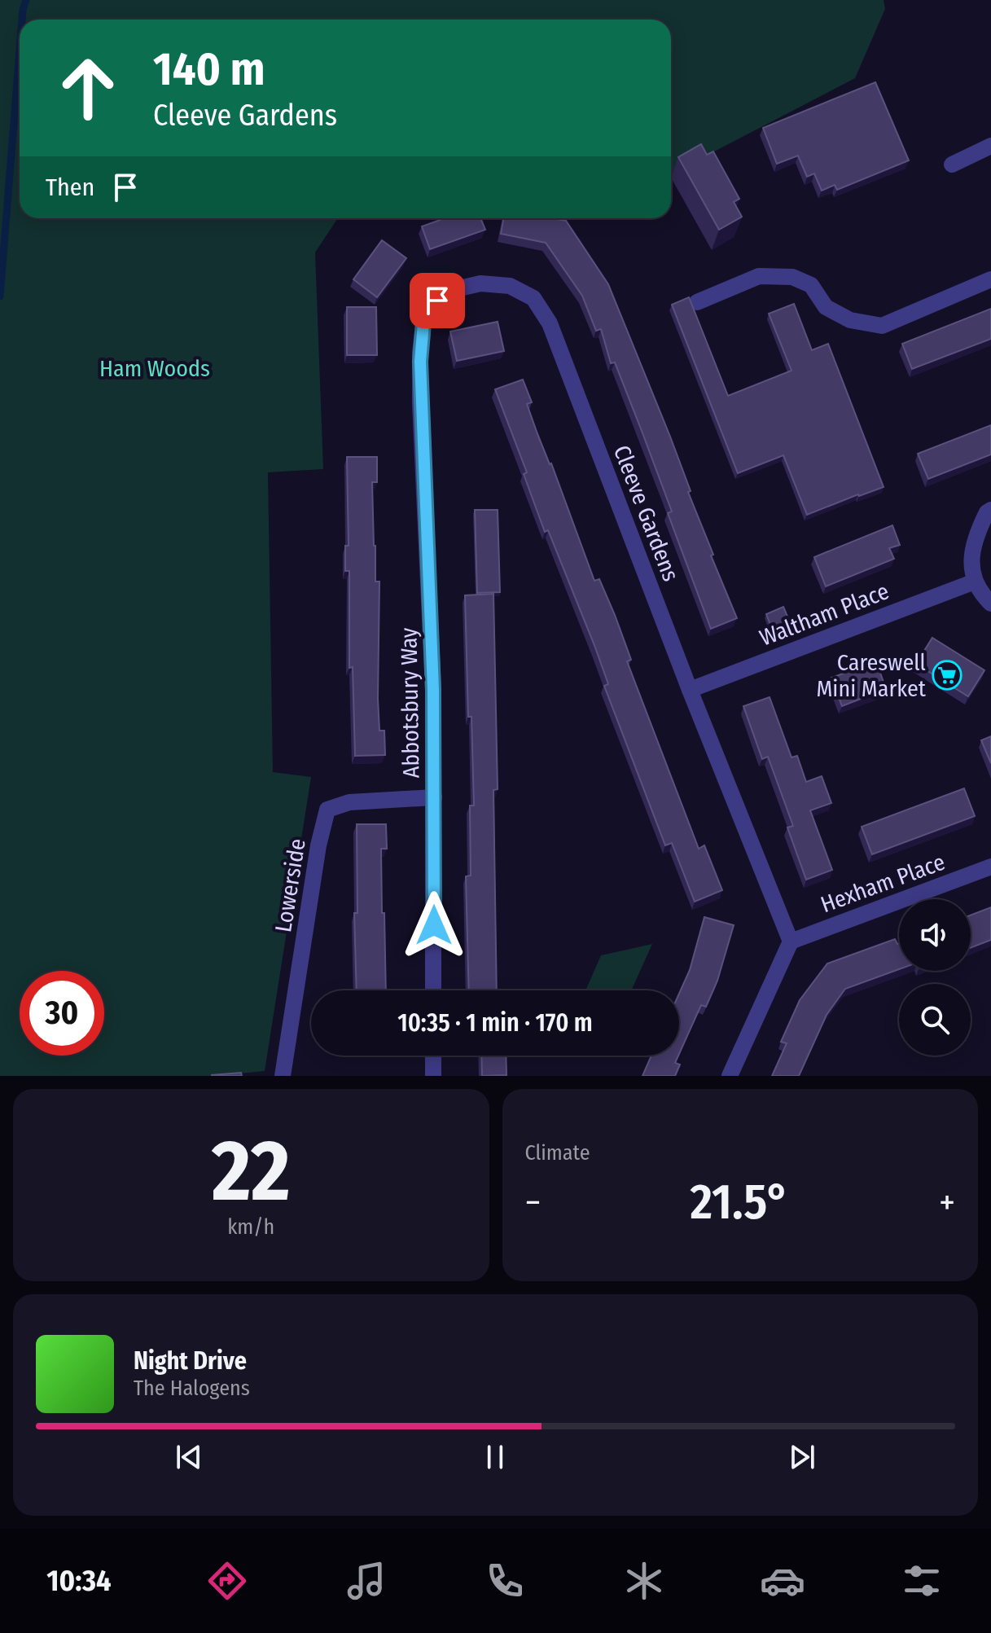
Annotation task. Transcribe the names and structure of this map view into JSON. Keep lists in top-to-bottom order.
{
  "streets": {
    "street": [
      "Cleeve Gardens",
      "Waltham Place",
      "Abbotsbury Way",
      "Hexham Place",
      "Lowerside"
    ]
  },
  "crossings": [
    ["Cleeve Gardens", "Waltham Place"],
    ["Cleeve Gardens", "Abbotsbury Way"],
    ["Cleeve Gardens", "Hexham Place"],
    ["Abbotsbury Way", "Lowerside"]
  ],
  "parks": ["Ham Woods"],
  "places": {
    "supermarket": ["Careswell Mini Market"]
  },
  "page": {
    "turn": ["140 m", "Cleeve Gardens"],
    "then": "Then",
    "limit": "30",
    "trip": "10:35 · 1 min · 170 m",
    "tile": [
      ["22", "km/h"],
      "Climate"
    ],
    "heat": ["−", "21.5°", "+"],
    "song": ["Night Drive", "The Halogens"],
    "tabs": "10:34"
  }
}
